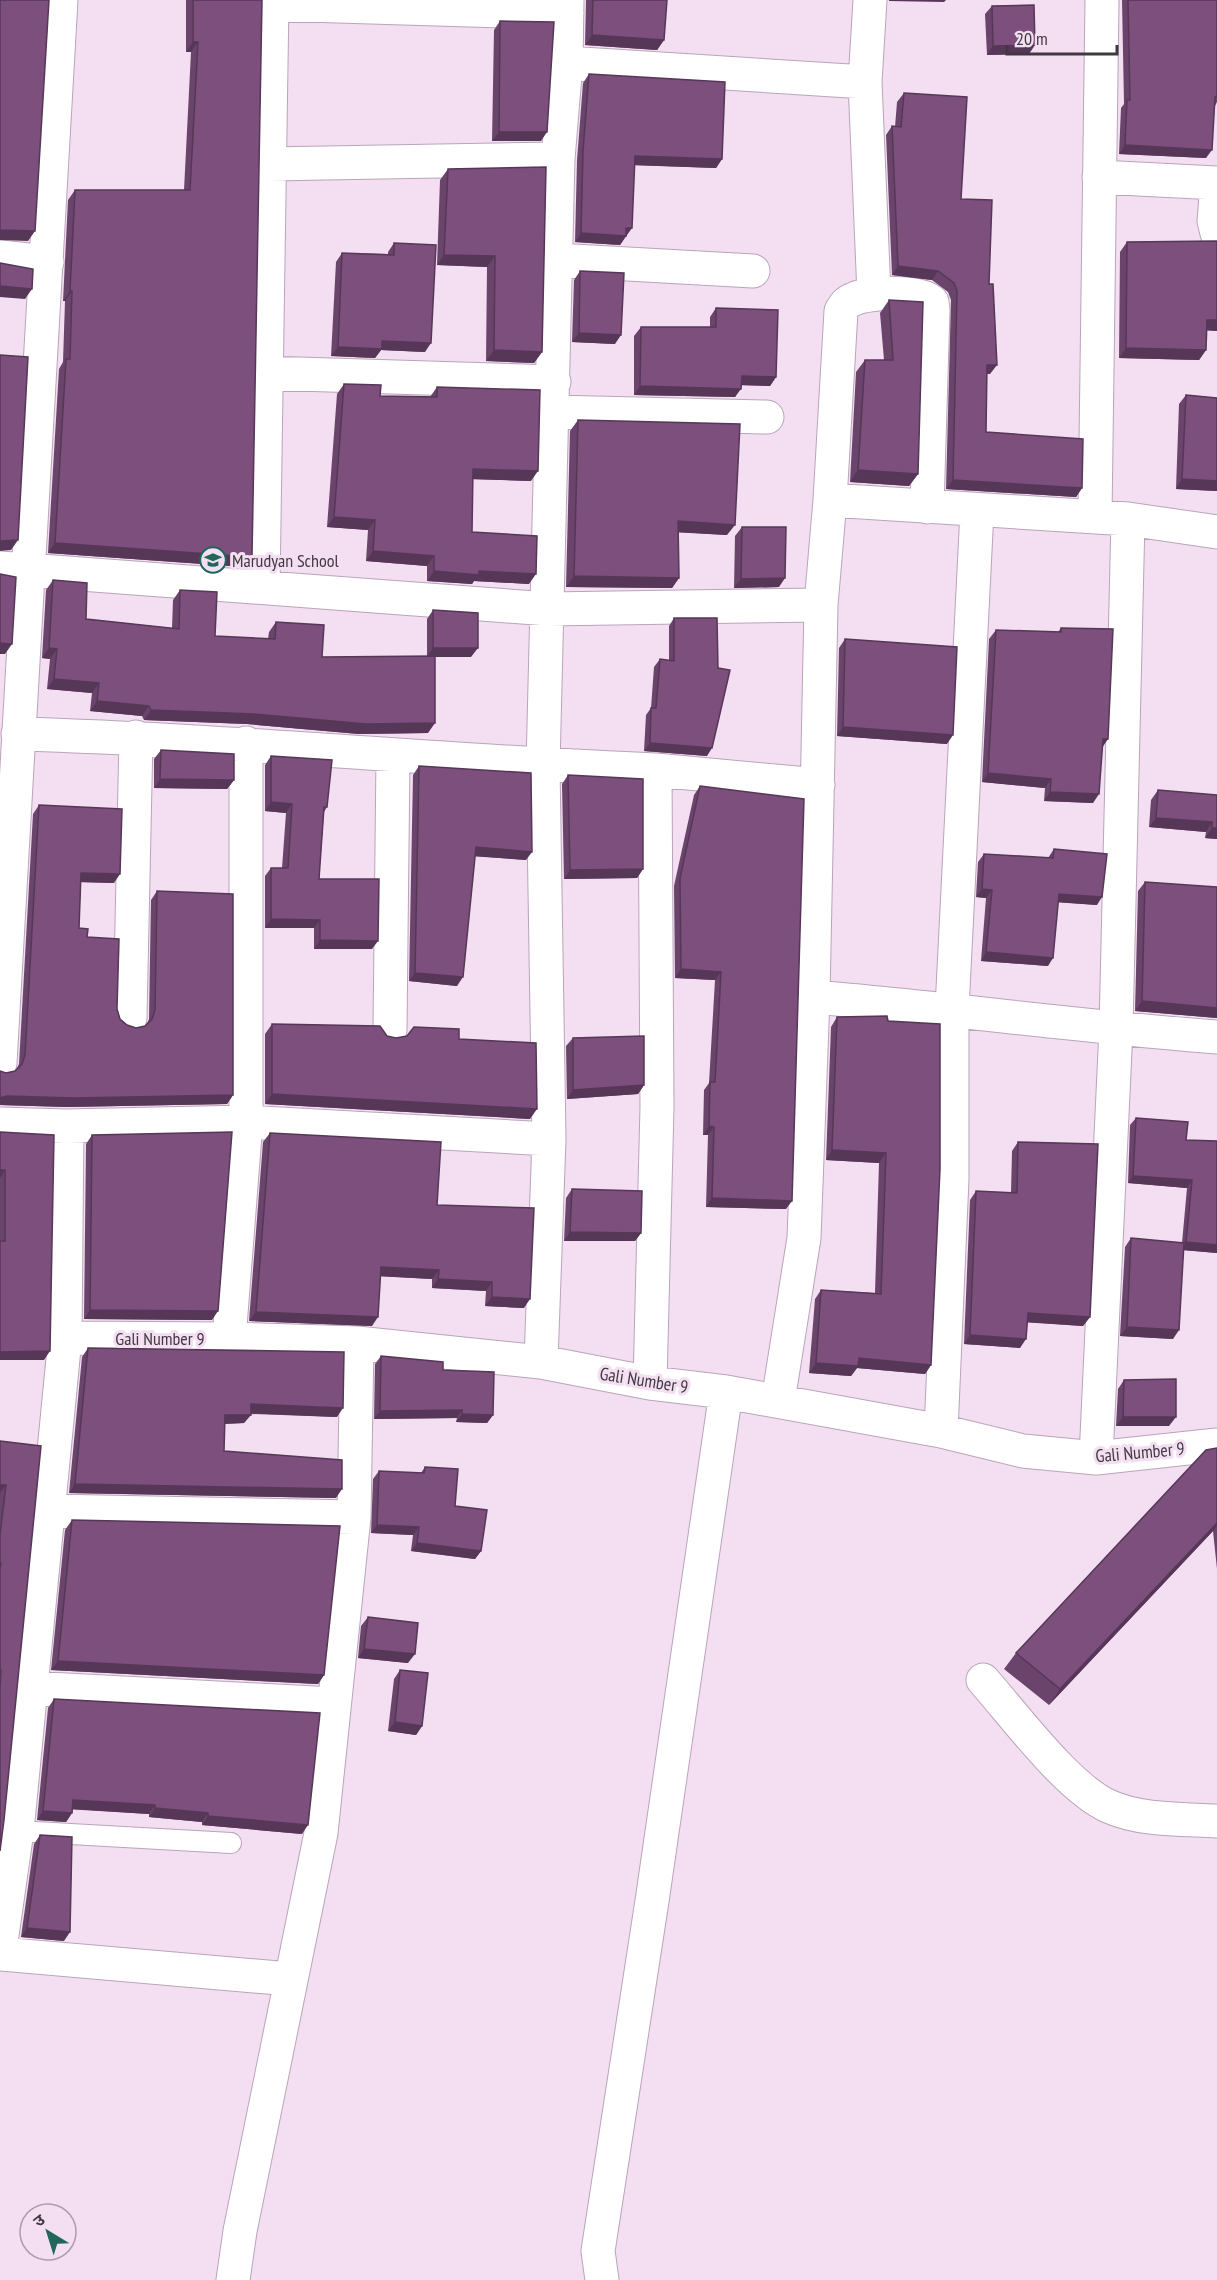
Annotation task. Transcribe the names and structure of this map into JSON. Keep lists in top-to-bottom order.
{
  "streets": {
    "street": ["Gali Number 9"]
  },
  "places": {
    "school or university": ["Marudyan School"]
  },
  "scale_bar": "20 m",
  "north": "top left"
}
